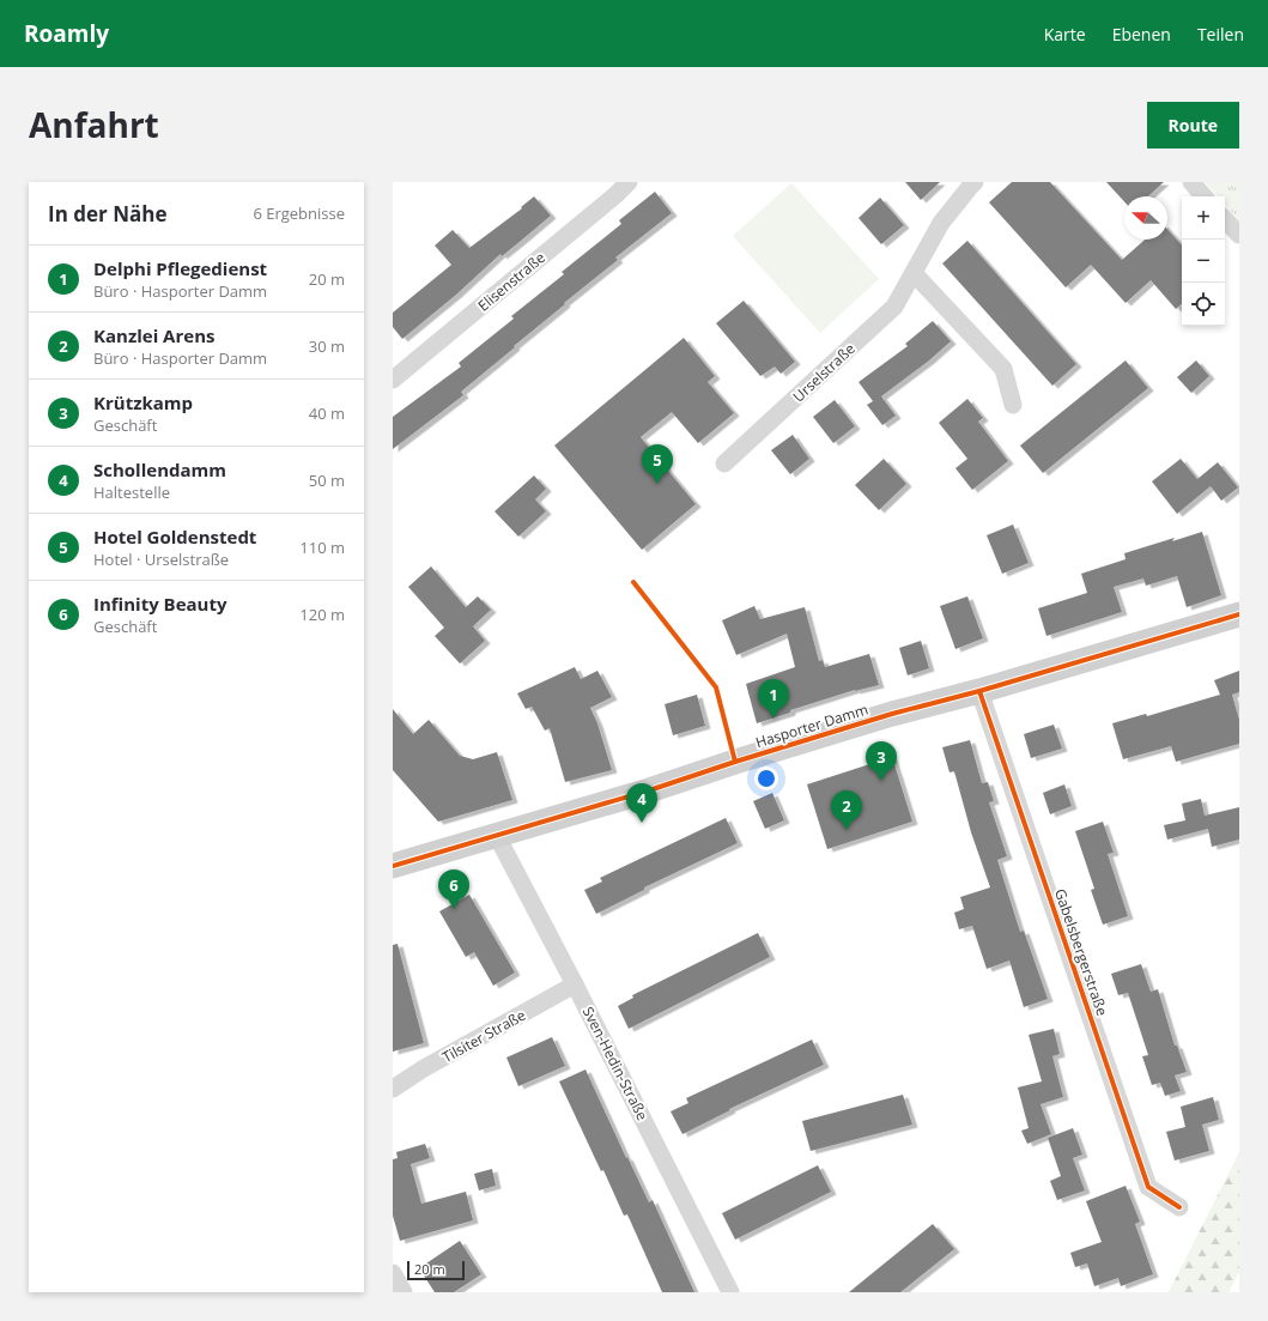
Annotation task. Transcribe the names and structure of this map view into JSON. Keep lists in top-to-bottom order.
{
  "streets": {
    "main road": ["Hasporter Damm"],
    "street": [
      "Elisenstraße",
      "Urselstraße",
      "Gabelsbergerstraße",
      "Tilsiter Straße",
      "Sven-Hedin-Straße"
    ]
  },
  "crossings": [
    ["Hasporter Damm", "Gabelsbergerstraße"],
    ["Hasporter Damm", "Sven-Hedin-Straße"],
    ["Tilsiter Straße", "Sven-Hedin-Straße"]
  ],
  "scale_bar": "20 m",
  "north": "left",
  "page": {
    "header": "Roamly",
    "nav": ["Karte", "Ebenen", "Teilen"],
    "title": "Anfahrt",
    "buttons": "Route",
    "heading": ["In der Nähe", "6 Ergebnisse"],
    "map_buttons": ["+", "−"],
    "list": [
      {
        "mark": "1",
        "name": "Delphi Pflegedienst",
        "note": "Büro · Hasporter Damm",
        "value": "20 m"
      },
      {
        "mark": "2",
        "name": "Kanzlei Arens",
        "note": "Büro · Hasporter Damm",
        "value": "30 m"
      },
      {
        "mark": "3",
        "name": "Krützkamp",
        "note": "Geschäft",
        "value": "40 m"
      },
      {
        "mark": "4",
        "name": "Schollendamm",
        "note": "Haltestelle",
        "value": "50 m"
      },
      {
        "mark": "5",
        "name": "Hotel Goldenstedt",
        "note": "Hotel · Urselstraße",
        "value": "110 m"
      },
      {
        "mark": "6",
        "name": "Infinity Beauty",
        "note": "Geschäft",
        "value": "120 m"
      }
    ],
    "pins": [
      "5",
      "1",
      "3",
      "4",
      "2",
      "6"
    ],
    "scale": "20 m"
  }
}
